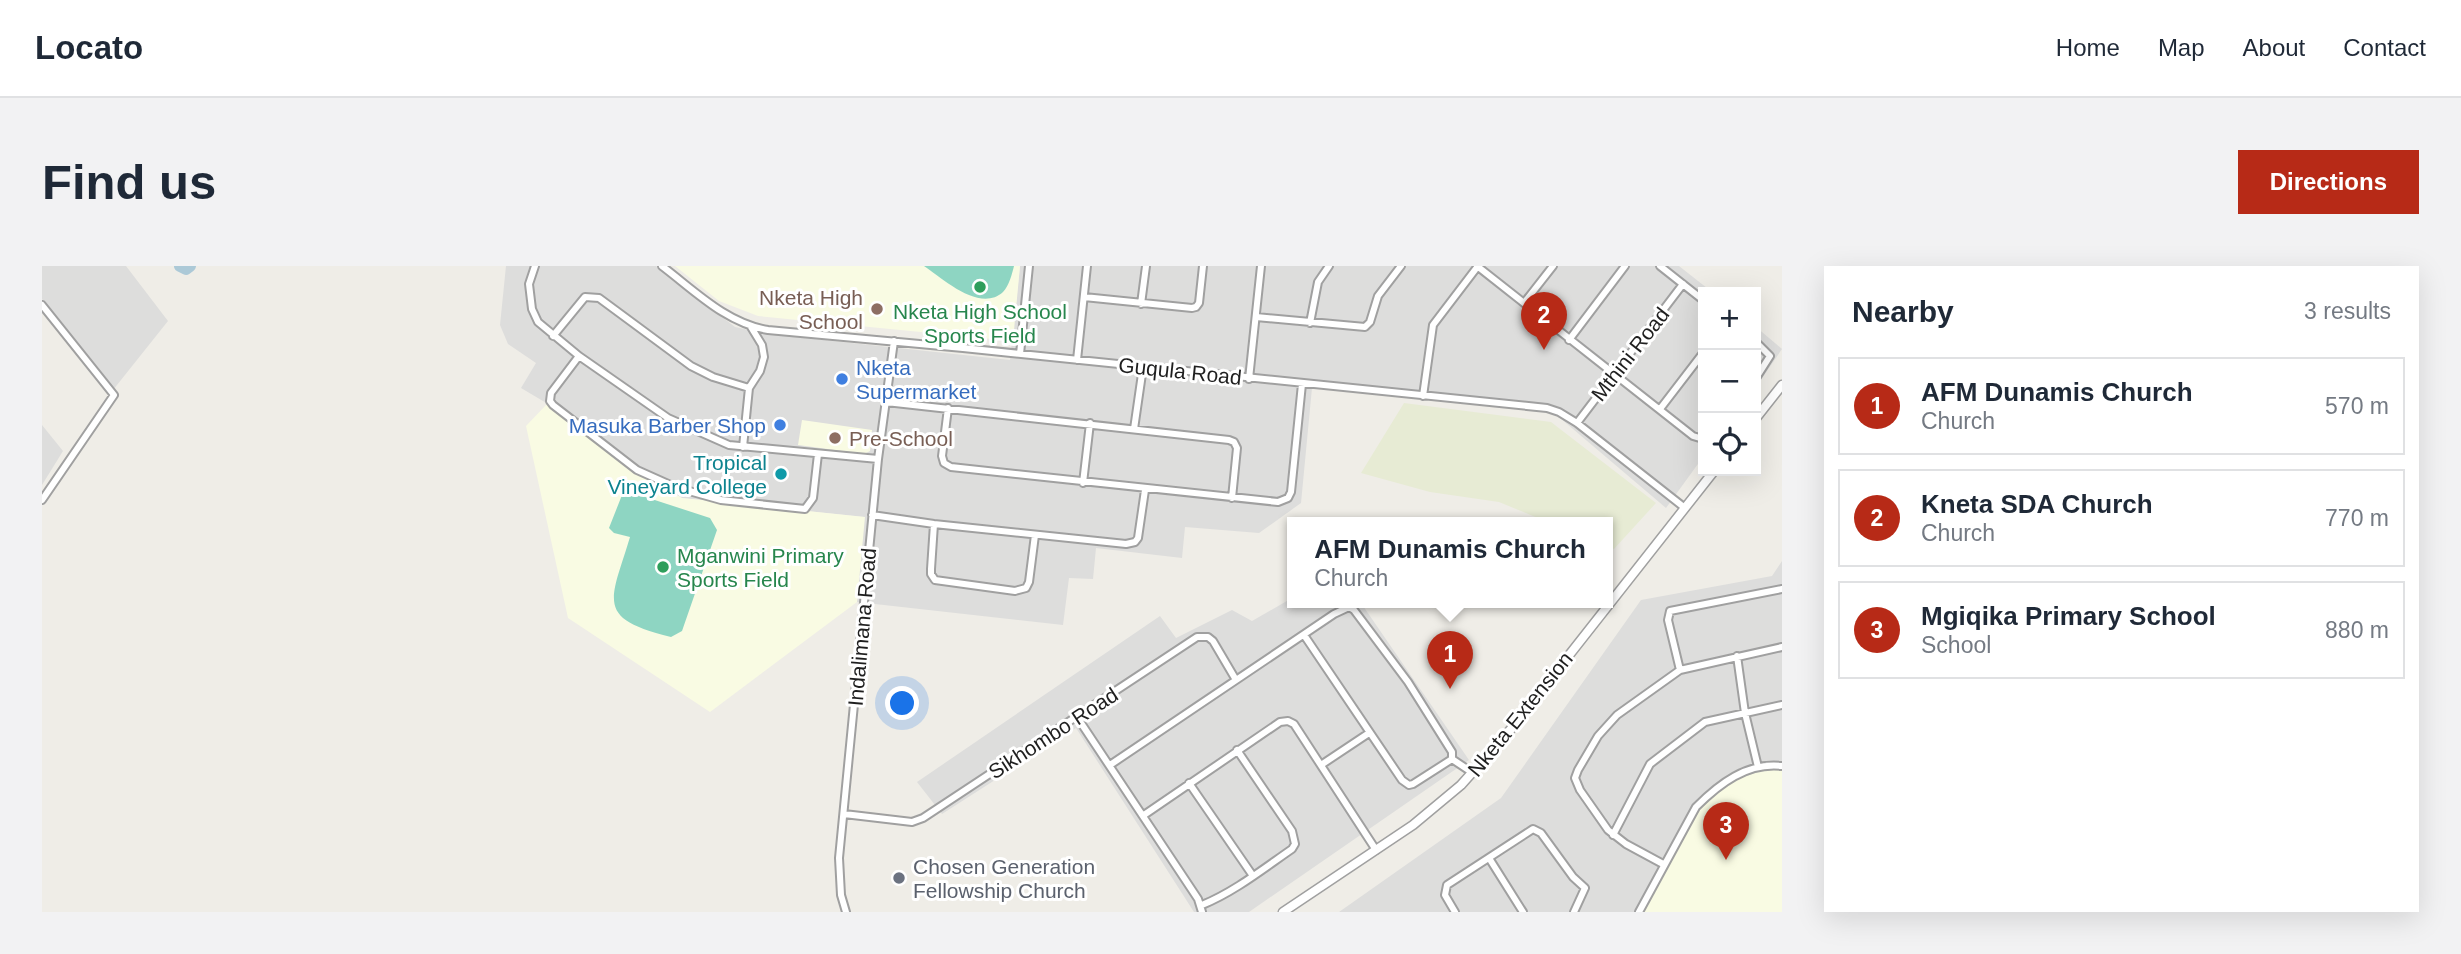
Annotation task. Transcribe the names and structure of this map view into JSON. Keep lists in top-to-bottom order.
{
  "streets": {
    "street": [
      "Mthini Road",
      "Guqula Road",
      "Indalimana Road",
      "Nketa Extension",
      "Sikhombo Road"
    ]
  },
  "crossings": [
    ["Mthini Road", "Guqula Road"],
    ["Guqula Road", "Indalimana Road"],
    ["Guqula Road", "Nketa Extension"],
    ["Indalimana Road", "Sikhombo Road"]
  ],
  "places": [
    "Nketa High School Sports Field",
    "Nketa High School",
    "Nketa Supermarket",
    "Masuka Barber Shop",
    "Pre-School",
    "Tropical Vineyard College",
    "Mganwini Primary Sports Field",
    "Chosen Generation Fellowship Church"
  ],
  "page": {
    "header": "Locato",
    "nav": [
      "Home",
      "Map",
      "About",
      "Contact"
    ],
    "buttons": "Directions",
    "title": "Find us",
    "heading": ["Nearby", "3 results"],
    "map_buttons": ["+", "−"],
    "pins": ["2", "1", "3"],
    "list": [
      {
        "mark": "1",
        "name": "AFM Dunamis Church",
        "note": "Church",
        "value": "570 m"
      },
      {
        "mark": "2",
        "name": "Kneta SDA Church",
        "note": "Church",
        "value": "770 m"
      },
      {
        "mark": "3",
        "name": "Mgiqika Primary School",
        "note": "School",
        "value": "880 m"
      }
    ],
    "popup": ["AFM Dunamis Church", "Church"]
  }
}
